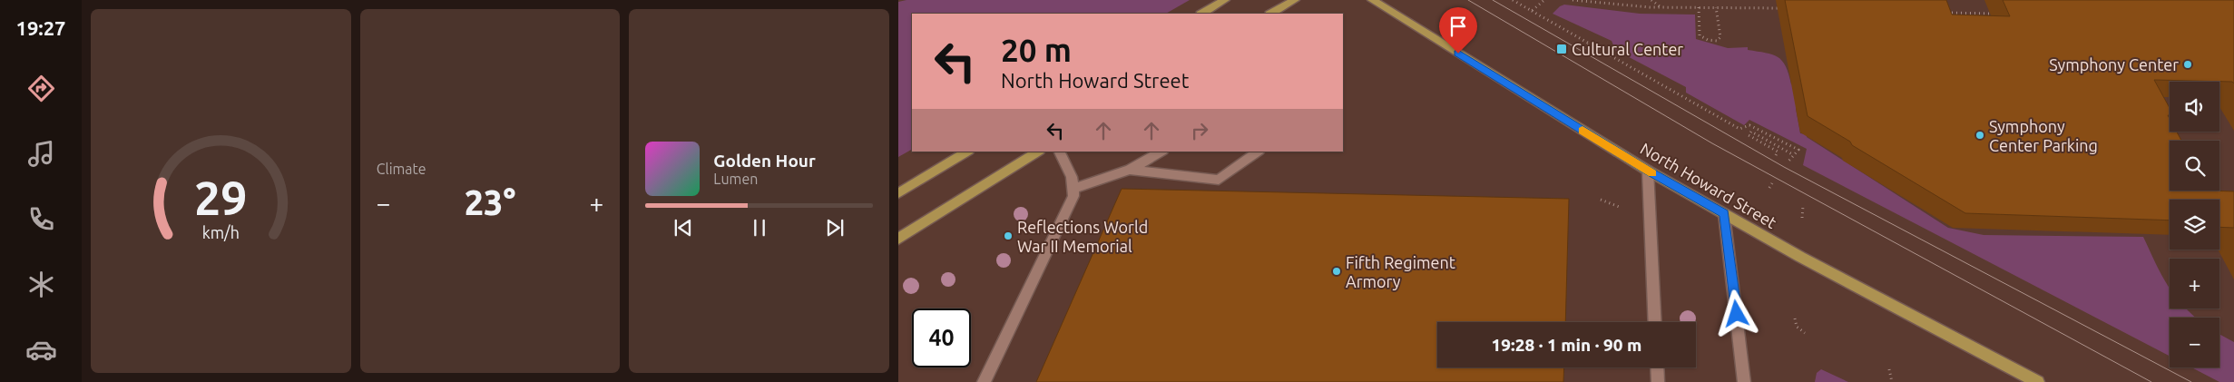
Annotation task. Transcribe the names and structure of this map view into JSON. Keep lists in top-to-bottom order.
{
  "streets": {
    "main road": ["North Howard Street"]
  },
  "places": {
    "transit": ["Cultural Center"],
    "other": [
      "Symphony Center",
      "Symphony Center Parking",
      "Reflections World War II Memorial",
      "Fifth Regiment Armory"
    ]
  },
  "page": {
    "tabs": "19:27",
    "tile": "Climate",
    "turn": ["20 m", "North Howard Street"],
    "map_buttons": ["+", "−"],
    "song": ["Golden Hour", "Lumen"],
    "heat": ["−", "23°", "+"],
    "limit": "40",
    "trip": "19:28 · 1 min · 90 m",
    "gauge": ["29", "km/h"]
  }
}
